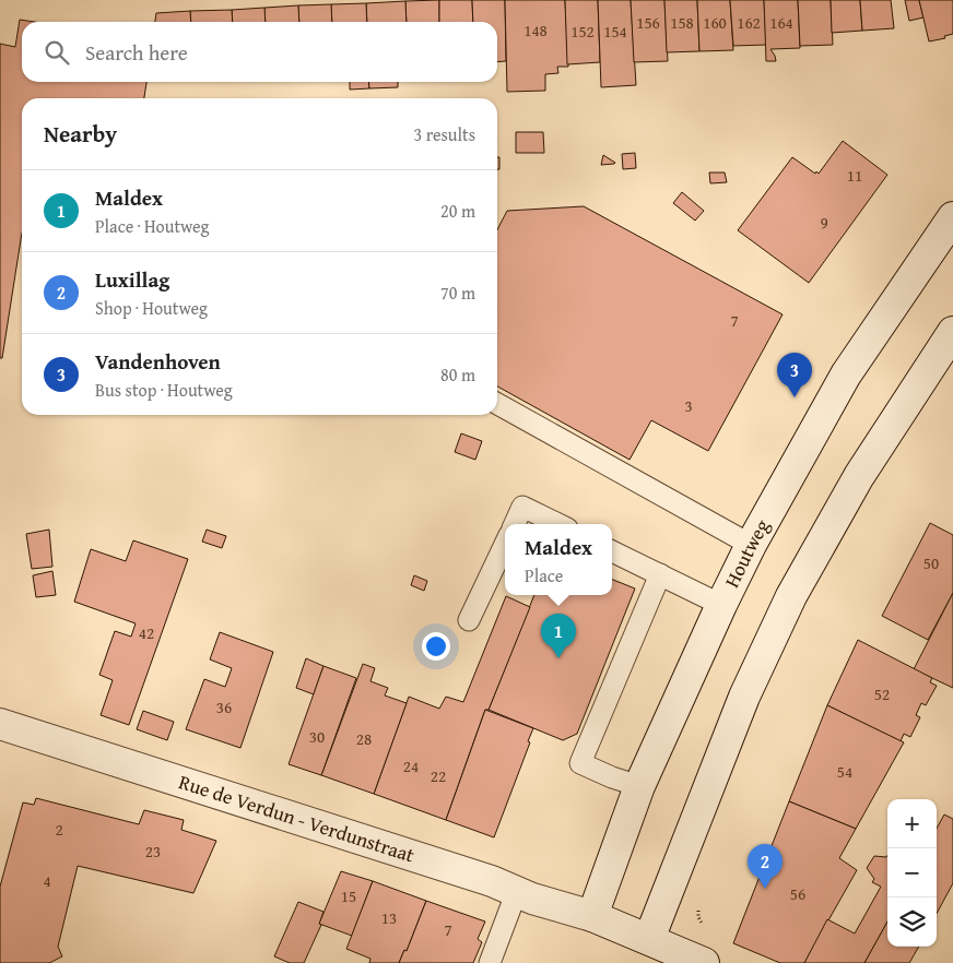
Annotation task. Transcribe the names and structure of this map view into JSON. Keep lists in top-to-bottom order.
{
  "streets": {
    "main road": ["Houtweg", "Rue de Verdun - Verdunstraat"]
  },
  "crossings": [
    ["Houtweg", "Rue de Verdun - Verdunstraat"]
  ],
  "house_numbers": [
    "156",
    "158",
    "160",
    "162",
    "164",
    "148",
    "152",
    "154",
    "11",
    "9",
    "7",
    "3",
    "50",
    "42",
    "52",
    "36",
    "30",
    "28",
    "24",
    "54",
    "22",
    "2",
    "23",
    "4",
    "56",
    "15",
    "13",
    "7"
  ],
  "page": {
    "search": "Search here",
    "heading": ["Nearby", "3 results"],
    "list": [
      {
        "mark": "1",
        "name": "Maldex",
        "note": "Place · Houtweg",
        "value": "20 m"
      },
      {
        "mark": "2",
        "name": "Luxillag",
        "note": "Shop · Houtweg",
        "value": "70 m"
      },
      {
        "mark": "3",
        "name": "Vandenhoven",
        "note": "Bus stop · Houtweg",
        "value": "80 m"
      }
    ],
    "pins": ["3", "1", "2"],
    "popup": ["Maldex", "Place"],
    "map_buttons": ["+", "−"]
  }
}
